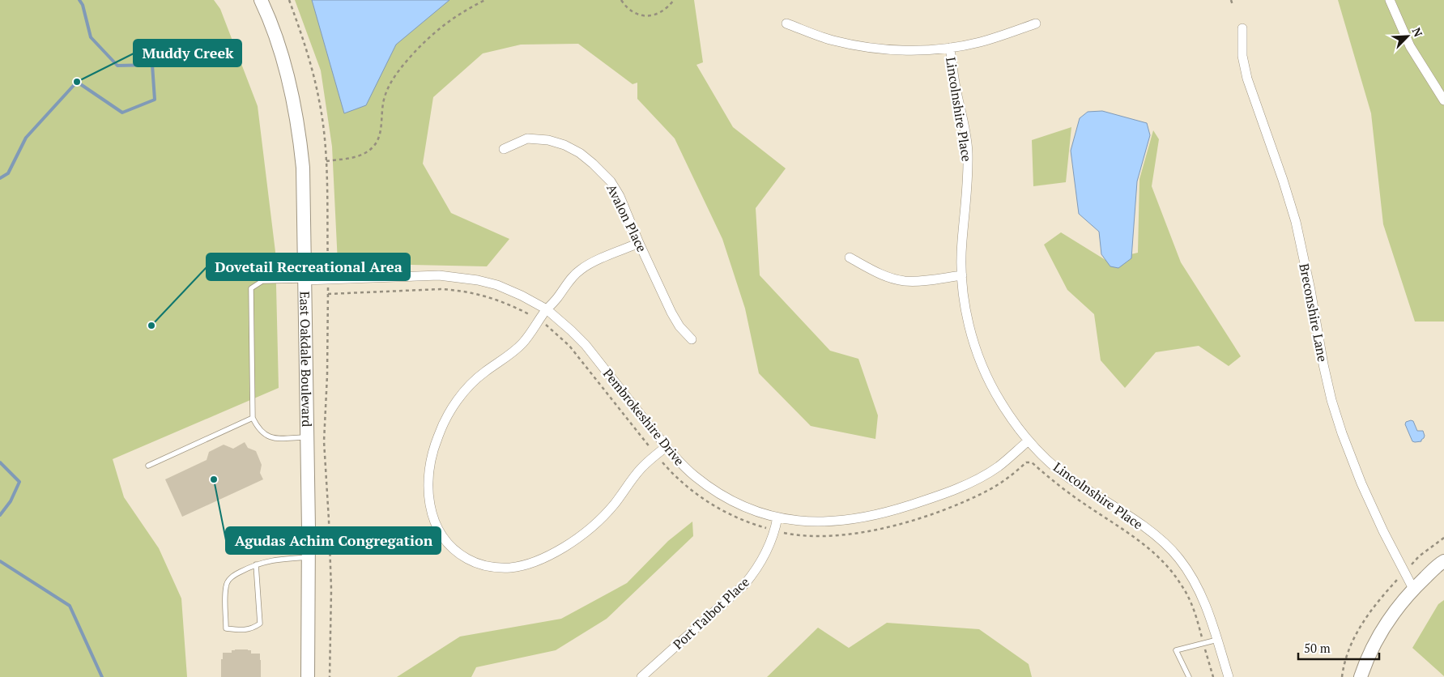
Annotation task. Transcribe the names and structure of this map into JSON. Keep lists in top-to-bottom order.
{
  "streets": {
    "main road": ["East Oakdale Boulevard"],
    "street": [
      "Lincolnshire Place",
      "Avalon Place",
      "Breconshire Lane",
      "Pembrokeshire Drive",
      "Port Talbot Place"
    ]
  },
  "crossings": [
    ["Lincolnshire Place", "Pembrokeshire Drive"],
    ["East Oakdale Boulevard", "Pembrokeshire Drive"],
    ["Pembrokeshire Drive", "Port Talbot Place"]
  ],
  "places": ["Muddy Creek", "Dovetail Recreational Area", "Agudas Achim Congregation"],
  "scale_bar": "50 m",
  "north": "top right"
}
